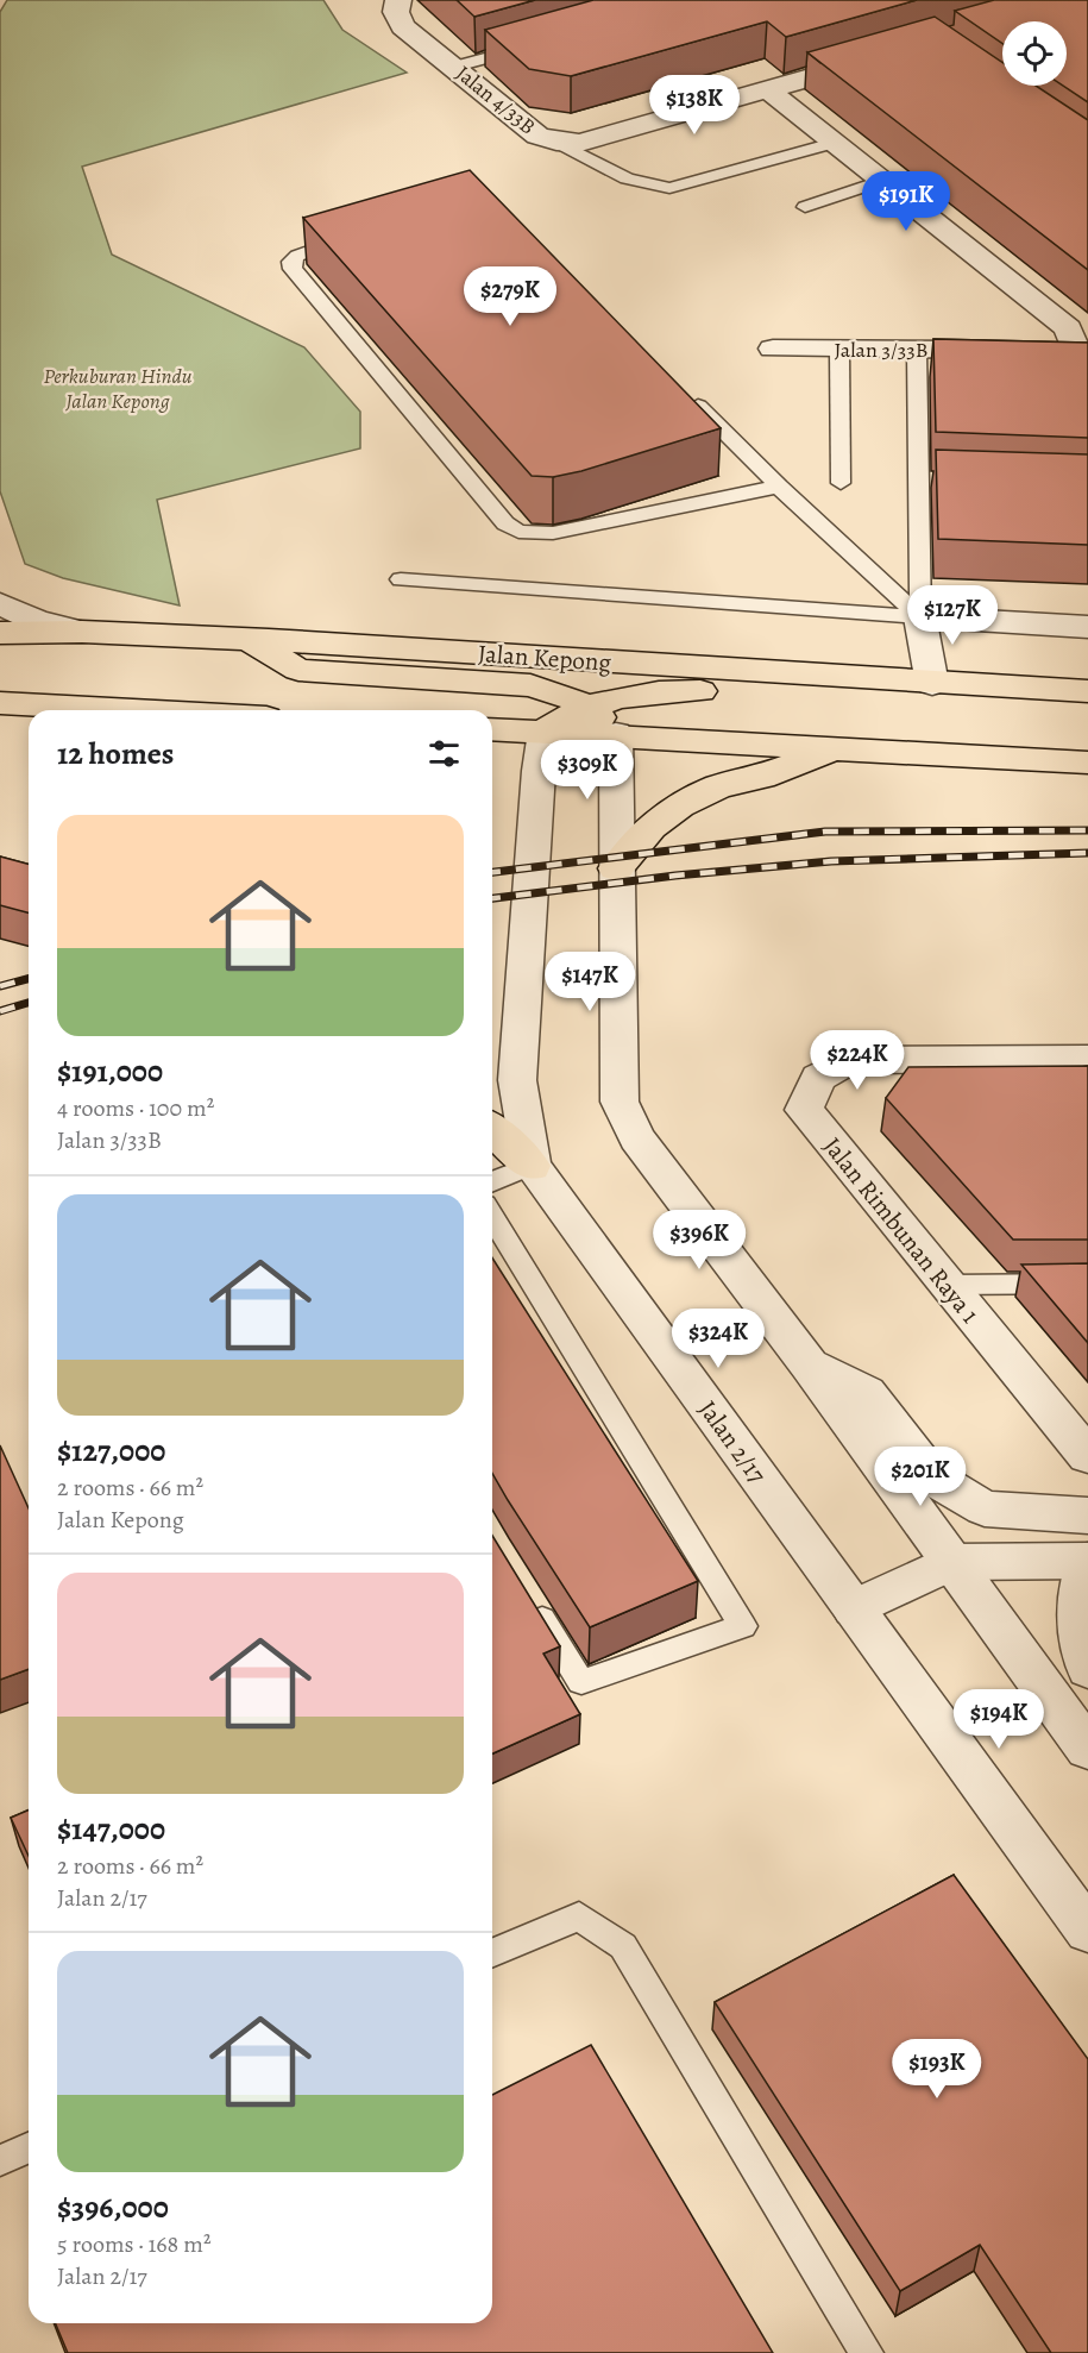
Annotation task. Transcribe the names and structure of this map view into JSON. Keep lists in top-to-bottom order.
{
  "streets": {
    "main road": ["Jalan Kepong"],
    "street": [
      "Jalan 4/33B",
      "Jalan 3/33B",
      "Jalan Rimbunan Raya 1",
      "Jalan 2/17"
    ]
  },
  "parks": ["Perkuburan Hindu Jalan Kepong"],
  "page": {
    "price": [
      "$138K",
      "$191K",
      "$279K",
      "$127K",
      "$309K",
      "$147K",
      "$224K",
      "$396K",
      "$324K",
      "$201K",
      "$194K",
      "$193K"
    ],
    "heading": "12 homes",
    "list": [
      {
        "name": "$191,000",
        "note": "4 rooms · 100 m² · Jalan 3/33B"
      },
      {
        "name": "$127,000",
        "note": "2 rooms · 66 m² · Jalan Kepong"
      },
      {
        "name": "$147,000",
        "note": "2 rooms · 66 m² · Jalan 2/17"
      },
      {
        "name": "$396,000",
        "note": "5 rooms · 168 m² · Jalan 2/17"
      }
    ]
  }
}
